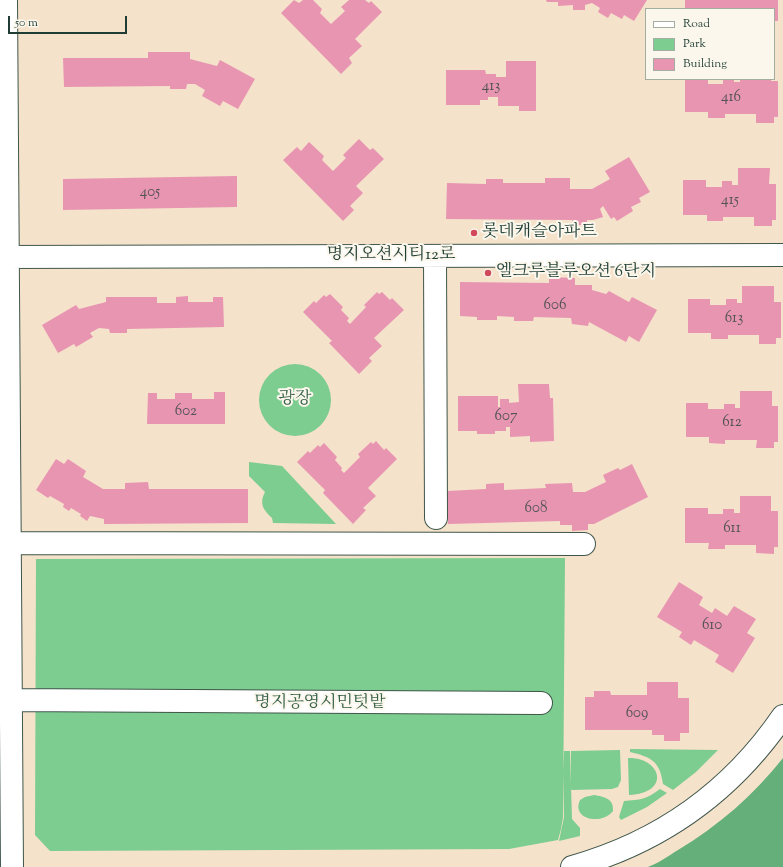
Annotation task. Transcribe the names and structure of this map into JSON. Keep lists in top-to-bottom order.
{
  "streets": {
    "street": ["명지오션시티12로"]
  },
  "parks": ["광장", "명지공영시민텃밭"],
  "places": ["롯데캐슬아파트", "엘크루블루오션 6단지"],
  "house_numbers": [
    "413",
    "416",
    "405",
    "415",
    "606",
    "613",
    "602",
    "607",
    "612",
    "608",
    "611",
    "610",
    "609"
  ],
  "legend": ["Road", "Park", "Building"],
  "scale_bar": "50 m"
}
